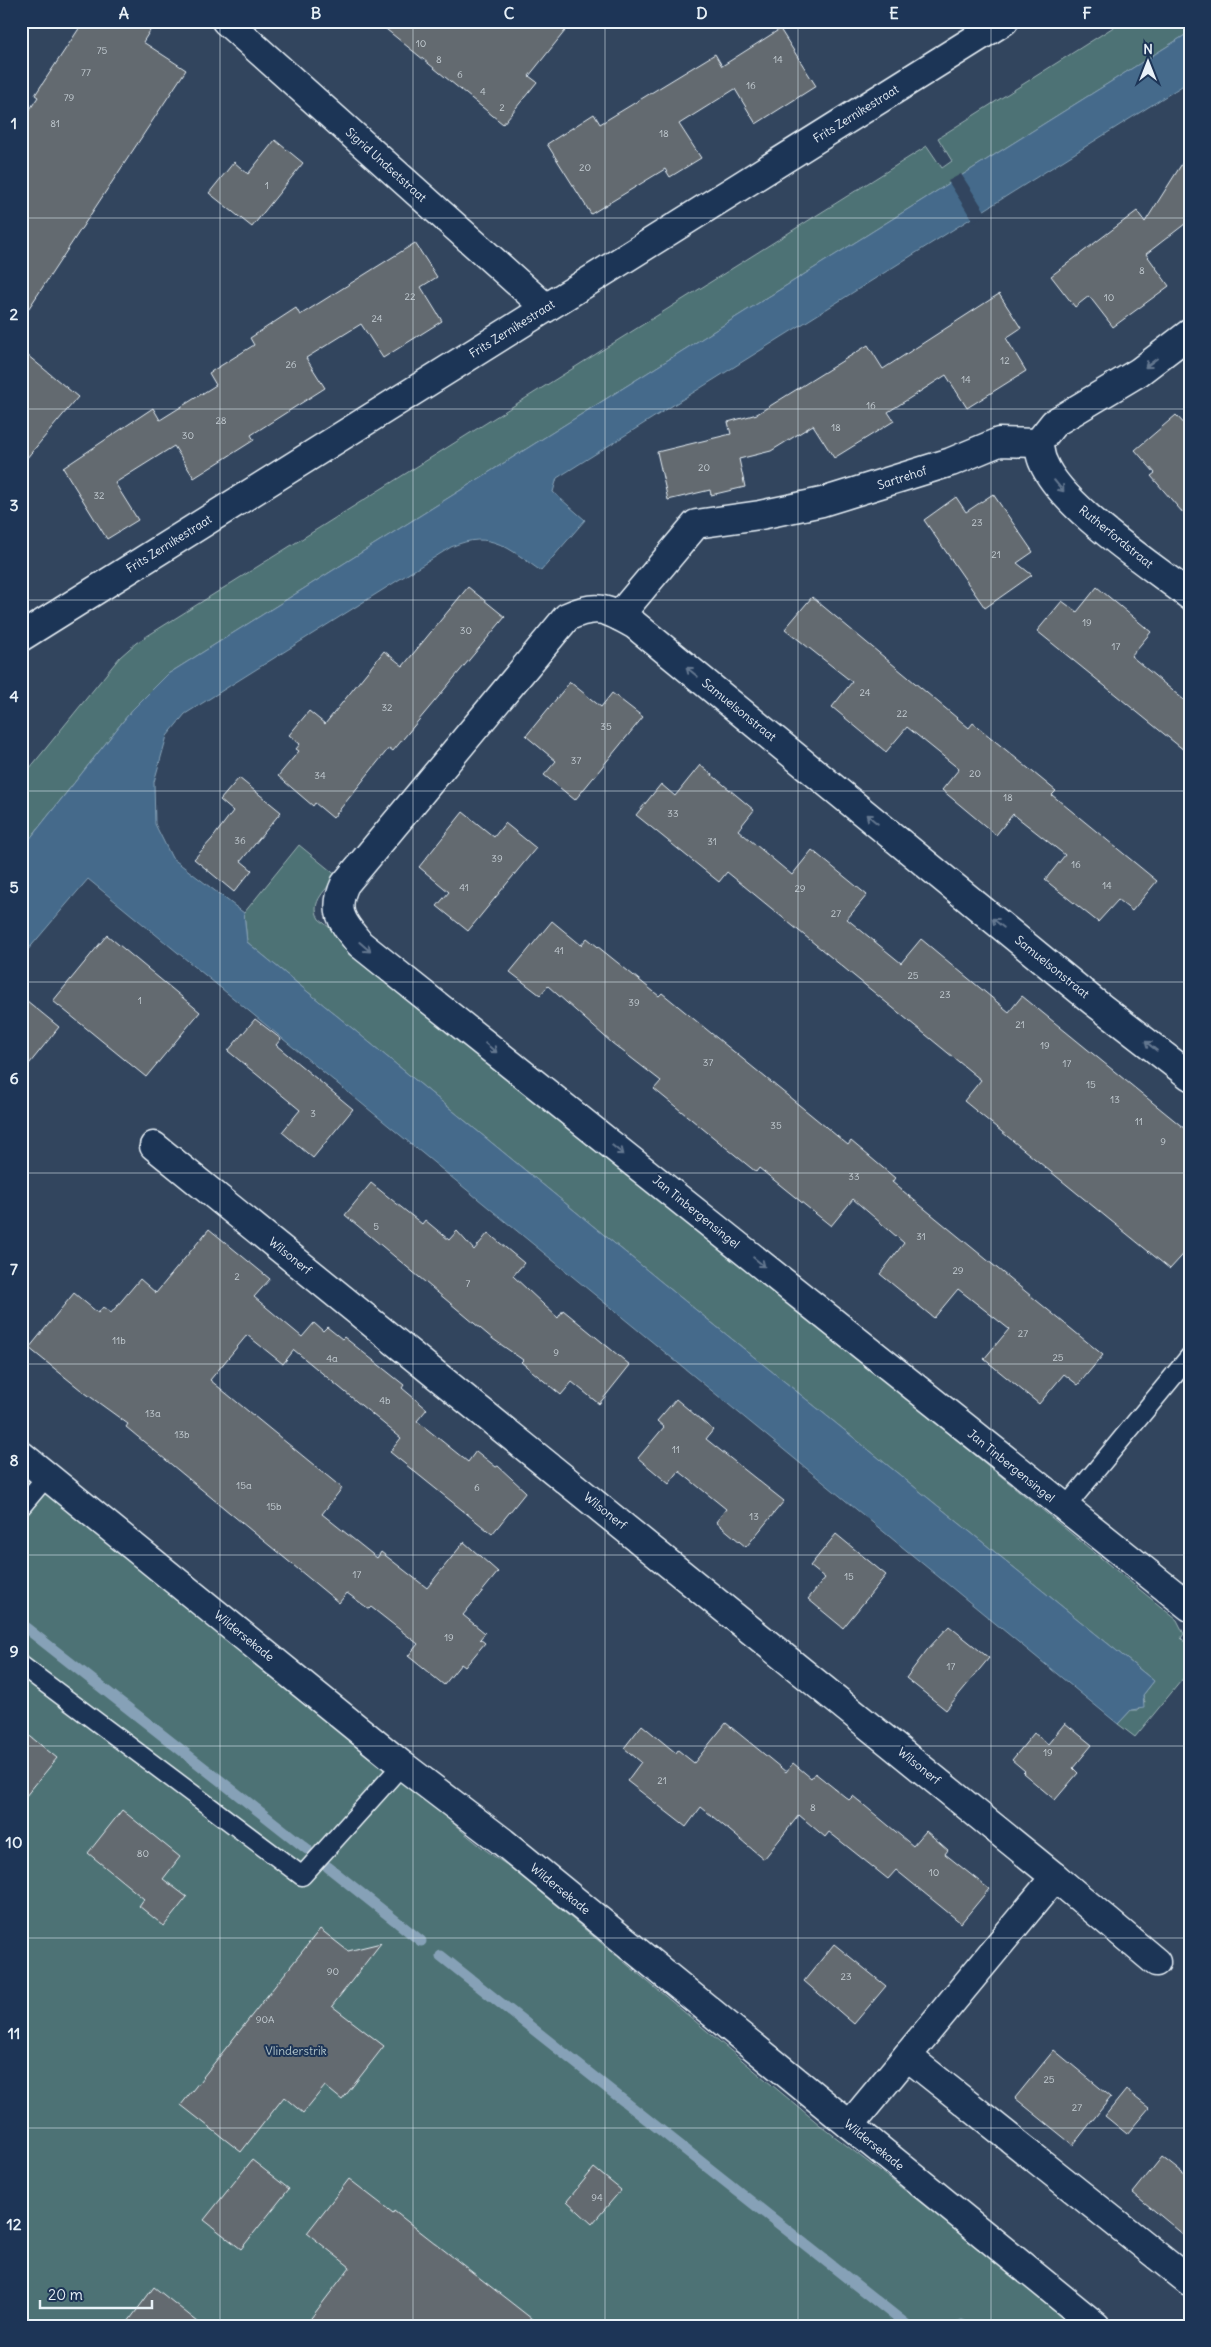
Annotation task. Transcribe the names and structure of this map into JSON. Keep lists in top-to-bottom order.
{
  "streets": {
    "street": [
      "Frits Zernikestraat",
      "Sigrid Undsetstraat",
      "Sartrehof",
      "Rutherfordstraat",
      "Samuelsonstraat",
      "Jan Tinbergensingel",
      "Wilsonerf",
      "Wildersekade"
    ]
  },
  "crossings": [
    ["Frits Zernikestraat", "Sigrid Undsetstraat"],
    ["Sartrehof", "Rutherfordstraat"],
    ["Sartrehof", "Samuelsonstraat"],
    ["Samuelsonstraat", "Jan Tinbergensingel"]
  ],
  "one_way": ["Rutherfordstraat", "Samuelsonstraat", "Jan Tinbergensingel"],
  "parks": ["Vlinderstrik"],
  "house_numbers": [
    "10",
    "75",
    "8",
    "14",
    "77",
    "6",
    "16",
    "4",
    "79",
    "2",
    "81",
    "18",
    "20",
    "1",
    "8",
    "22",
    "10",
    "24",
    "12",
    "26",
    "14",
    "16",
    "28",
    "18",
    "30",
    "20",
    "32",
    "23",
    "21",
    "19",
    "30",
    "17",
    "24",
    "32",
    "22",
    "35",
    "37",
    "20",
    "34",
    "18",
    "33",
    "36",
    "31",
    "39",
    "16",
    "14",
    "41",
    "29",
    "27",
    "41",
    "25",
    "23",
    "1",
    "39",
    "21",
    "19",
    "37",
    "17",
    "15",
    "13",
    "3",
    "11",
    "35",
    "9",
    "33",
    "5",
    "31",
    "29",
    "2",
    "7",
    "27",
    "11b",
    "9",
    "25",
    "4a",
    "4b",
    "13a",
    "13b",
    "11",
    "15a",
    "6",
    "15b",
    "13",
    "17",
    "15",
    "19",
    "17",
    "19",
    "21",
    "8",
    "80",
    "10",
    "90",
    "23",
    "90A",
    "25",
    "27",
    "94"
  ],
  "scale_bar": "20 m",
  "north": "top",
  "grid": {
    "columns": [
      "A",
      "B",
      "C",
      "D",
      "E",
      "F"
    ],
    "rows": [
      "1",
      "2",
      "3",
      "4",
      "5",
      "6",
      "7",
      "8",
      "9",
      "10",
      "11",
      "12"
    ]
  }
}
